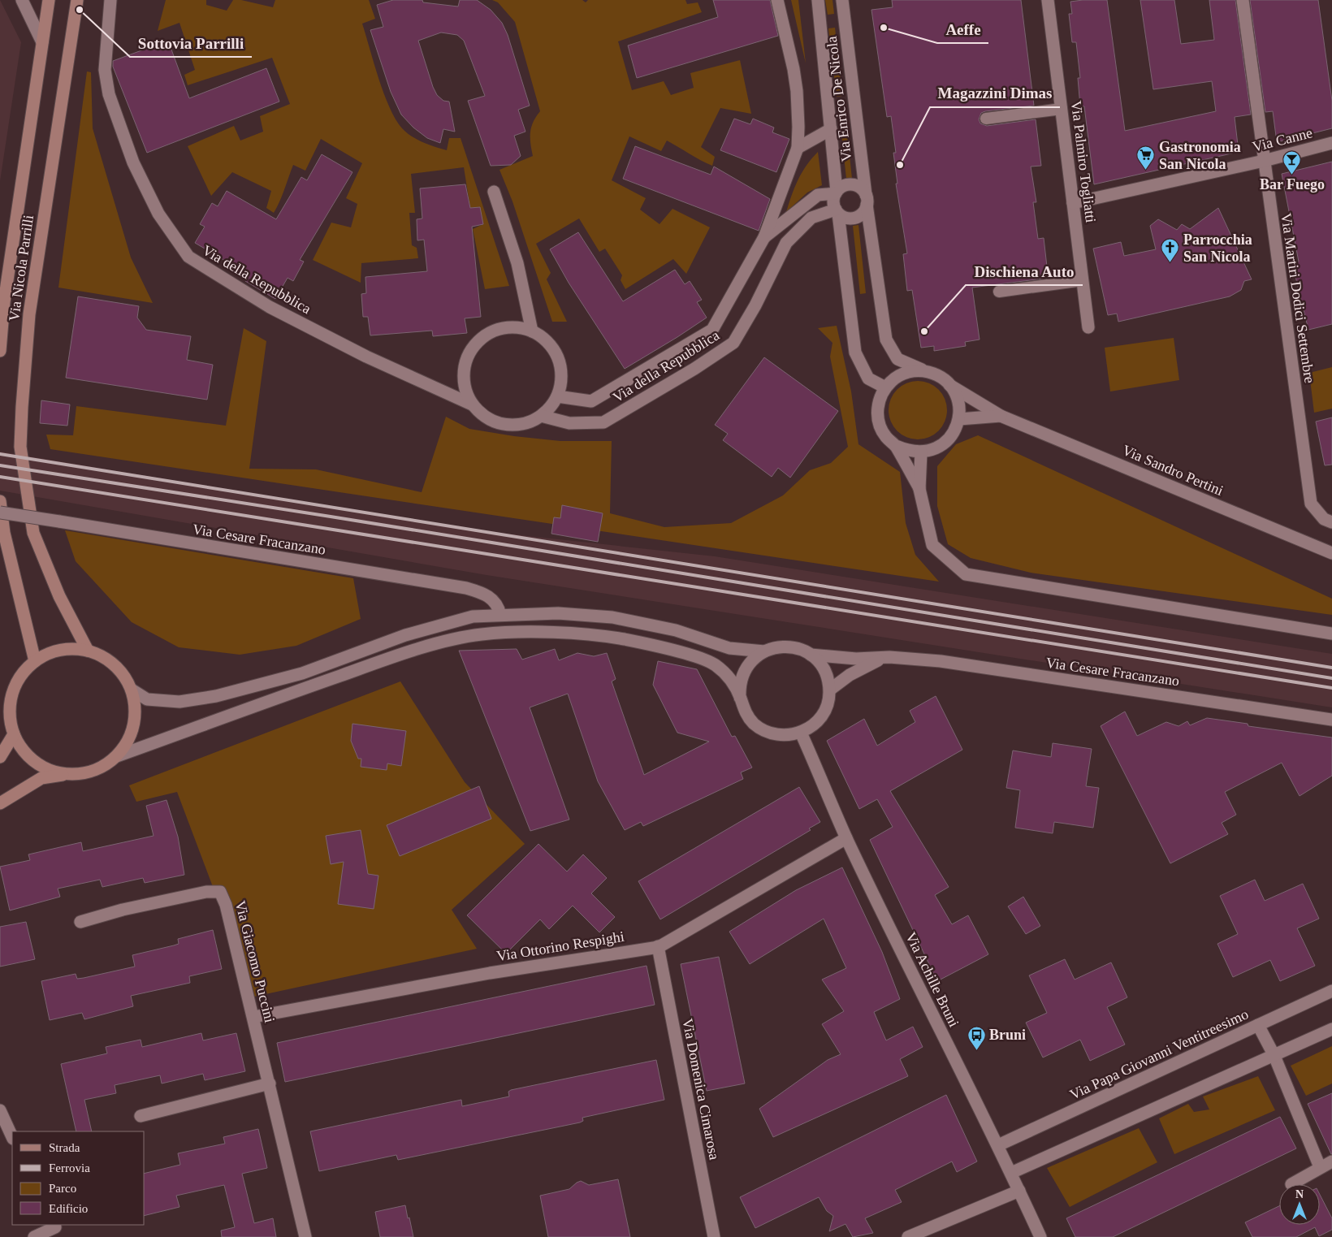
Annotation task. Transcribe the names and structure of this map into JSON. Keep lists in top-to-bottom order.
{
  "streets": {
    "main road": ["Via Nicola Parrilli"],
    "street": [
      "Via Enrico De Nicola",
      "Via Canne",
      "Via Palmiro Togliatti",
      "Via della Repubblica",
      "Via Martiri Dodici Settembre",
      "Via Sandro Pertini",
      "Via Cesare Fracanzano",
      "Via Ottorino Respighi",
      "Via Giacomo Puccini",
      "Via Achille Bruni",
      "Via Papa Giovanni Ventitreesimo",
      "Via Domenica Cimarosa"
    ]
  },
  "crossings": [
    ["Via Enrico De Nicola", "Via della Repubblica"],
    ["Via Enrico De Nicola", "Via Sandro Pertini"],
    ["Via Canne", "Via Palmiro Togliatti"],
    ["Via Canne", "Via Martiri Dodici Settembre"],
    ["Via Cesare Fracanzano", "Via Achille Bruni"],
    ["Via Ottorino Respighi", "Via Giacomo Puccini"],
    ["Via Ottorino Respighi", "Via Achille Bruni"],
    ["Via Ottorino Respighi", "Via Domenica Cimarosa"],
    ["Via Achille Bruni", "Via Papa Giovanni Ventitreesimo"]
  ],
  "places": {
    "other": [
      "Sottovia Parrilli",
      "Aeffe",
      "Magazzini Dimas",
      "Dischiena Auto"
    ],
    "supermarket": ["Gastronomia San Nicola"],
    "bar": ["Bar Fuego"],
    "church": ["Parrocchia San Nicola"],
    "bus stop": ["Bruni"]
  },
  "legend": [
    "Strada",
    "Ferrovia",
    "Parco",
    "Edificio"
  ],
  "north": "top"
}
